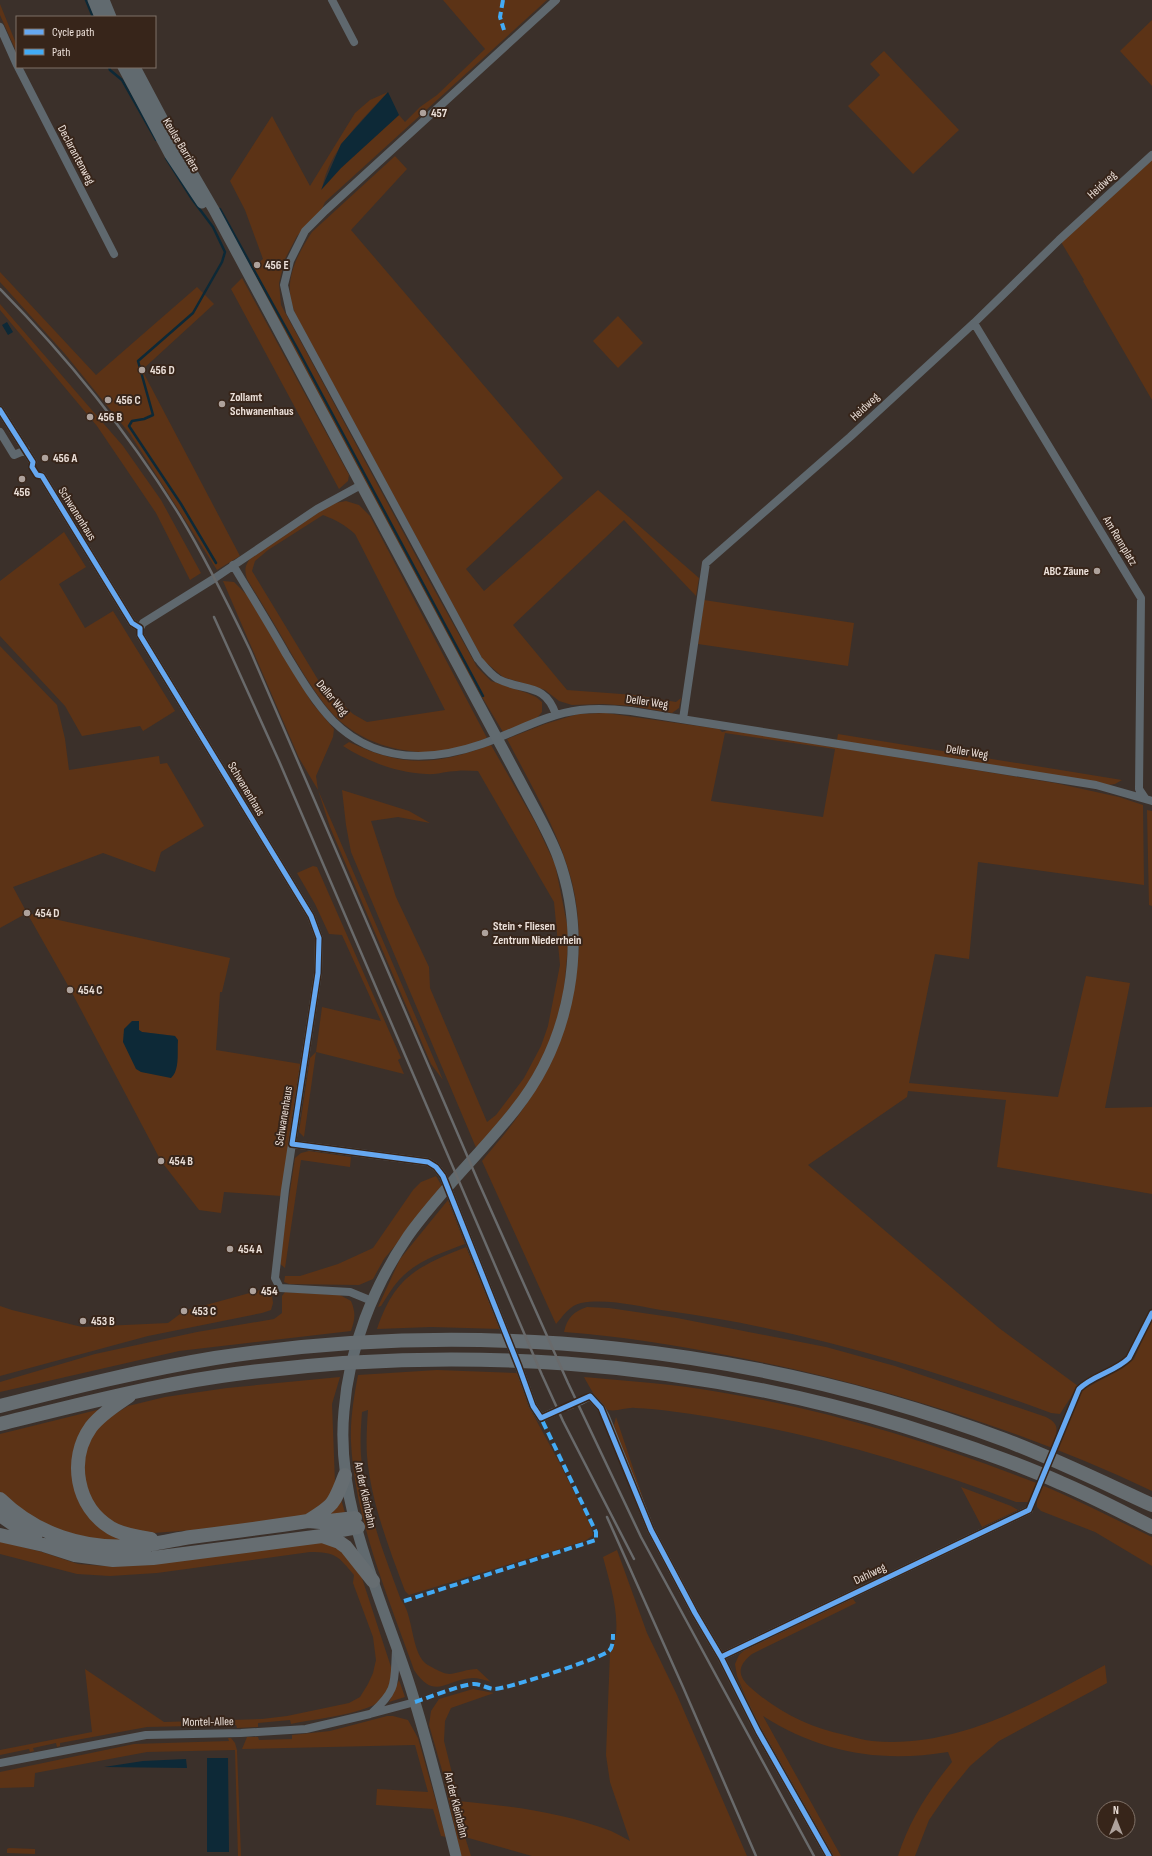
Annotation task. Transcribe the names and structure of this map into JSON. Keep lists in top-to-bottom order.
{
  "streets": {
    "main road": ["Keulse Barrière", "An der Kleinbahn"],
    "street": [
      "Declarantenweg",
      "Heidweg",
      "Schwanenhaus",
      "Am Rennplatz",
      "Deller Weg",
      "Dahlweg",
      "Montel-Allee"
    ]
  },
  "crossings": [
    ["Keulse Barrière", "An der Kleinbahn"],
    ["Heidweg", "Am Rennplatz"],
    ["Heidweg", "Deller Weg"],
    ["Schwanenhaus", "An der Kleinbahn"],
    ["Am Rennplatz", "Deller Weg"],
    ["An der Kleinbahn", "Montel-Allee"]
  ],
  "places": [
    "457",
    "456 E",
    "456 D",
    "456 C",
    "Zollamt Schwanenhaus",
    "456 B",
    "456 A",
    "456",
    "ABC Zäune",
    "454 D",
    "Stein + Fliesen Zentrum Niederrhein",
    "454 C",
    "454 B",
    "454 A",
    "454",
    "453 C",
    "453 B"
  ],
  "legend": ["Cycle path", "Path"],
  "north": "top"
}
